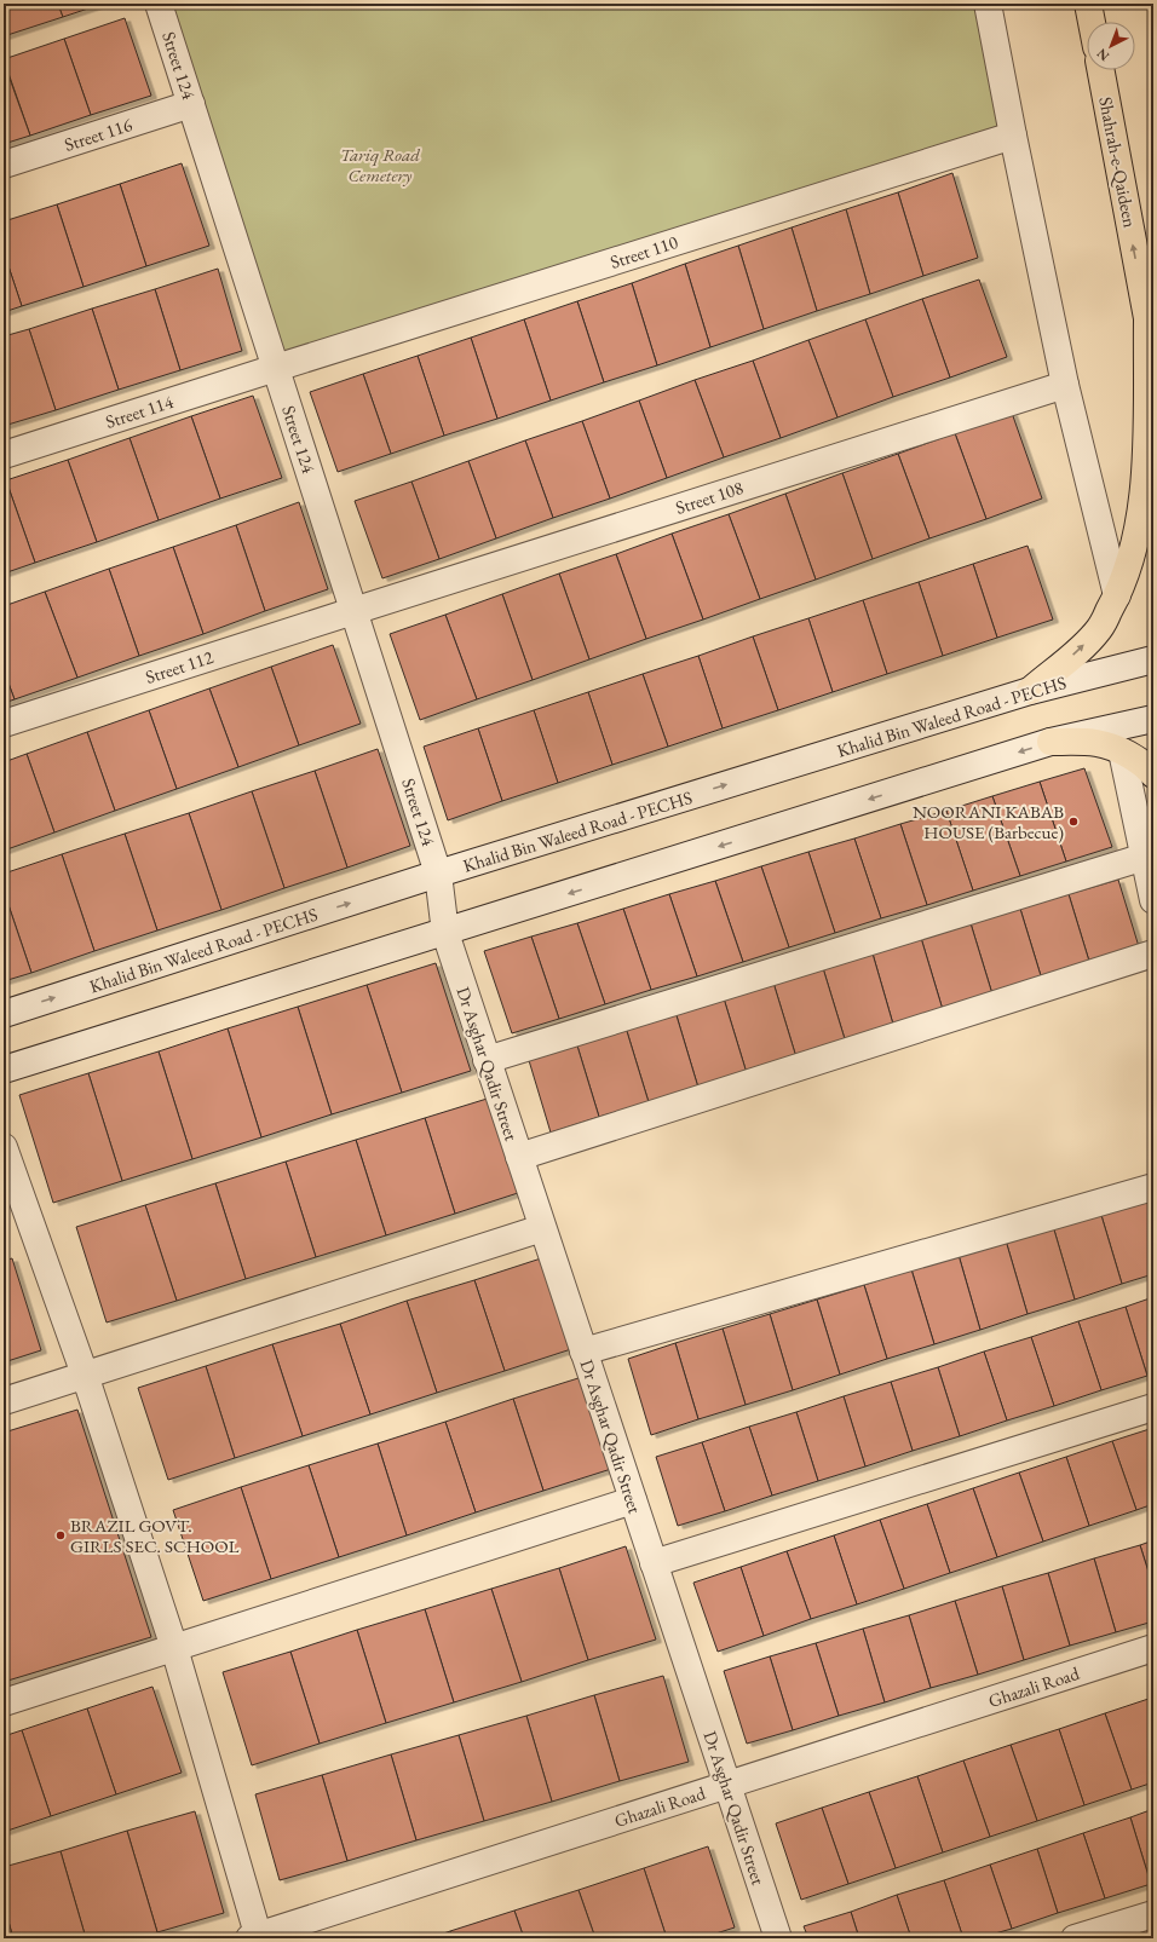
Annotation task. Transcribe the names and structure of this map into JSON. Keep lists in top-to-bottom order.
{
  "streets": {
    "main road": ["Shahrah-e-Qaideen"],
    "street": [
      "Street 124",
      "Street 116",
      "Street 110",
      "Street 114",
      "Street 108",
      "Street 112",
      "Khalid Bin Waleed Road - PECHS",
      "Dr Asghar Qadir Street",
      "Ghazali Road"
    ]
  },
  "crossings": [
    ["Street 124", "Street 116"],
    ["Street 124", "Street 110"],
    ["Street 124", "Street 114"],
    ["Street 124", "Street 108"],
    ["Street 124", "Street 112"],
    ["Street 124", "Khalid Bin Waleed Road - PECHS"],
    ["Street 124", "Dr Asghar Qadir Street"],
    ["Street 110", "Street 114"],
    ["Street 108", "Street 112"],
    ["Dr Asghar Qadir Street", "Ghazali Road"]
  ],
  "one_way": ["Shahrah-e-Qaideen"],
  "parks": ["Tariq Road Cemetery"],
  "places": ["NOORANI KABAB HOUSE (Barbecue)", "BRAZIL GOVT. GIRLS SEC. SCHOOL"],
  "north": "bottom left"
}
